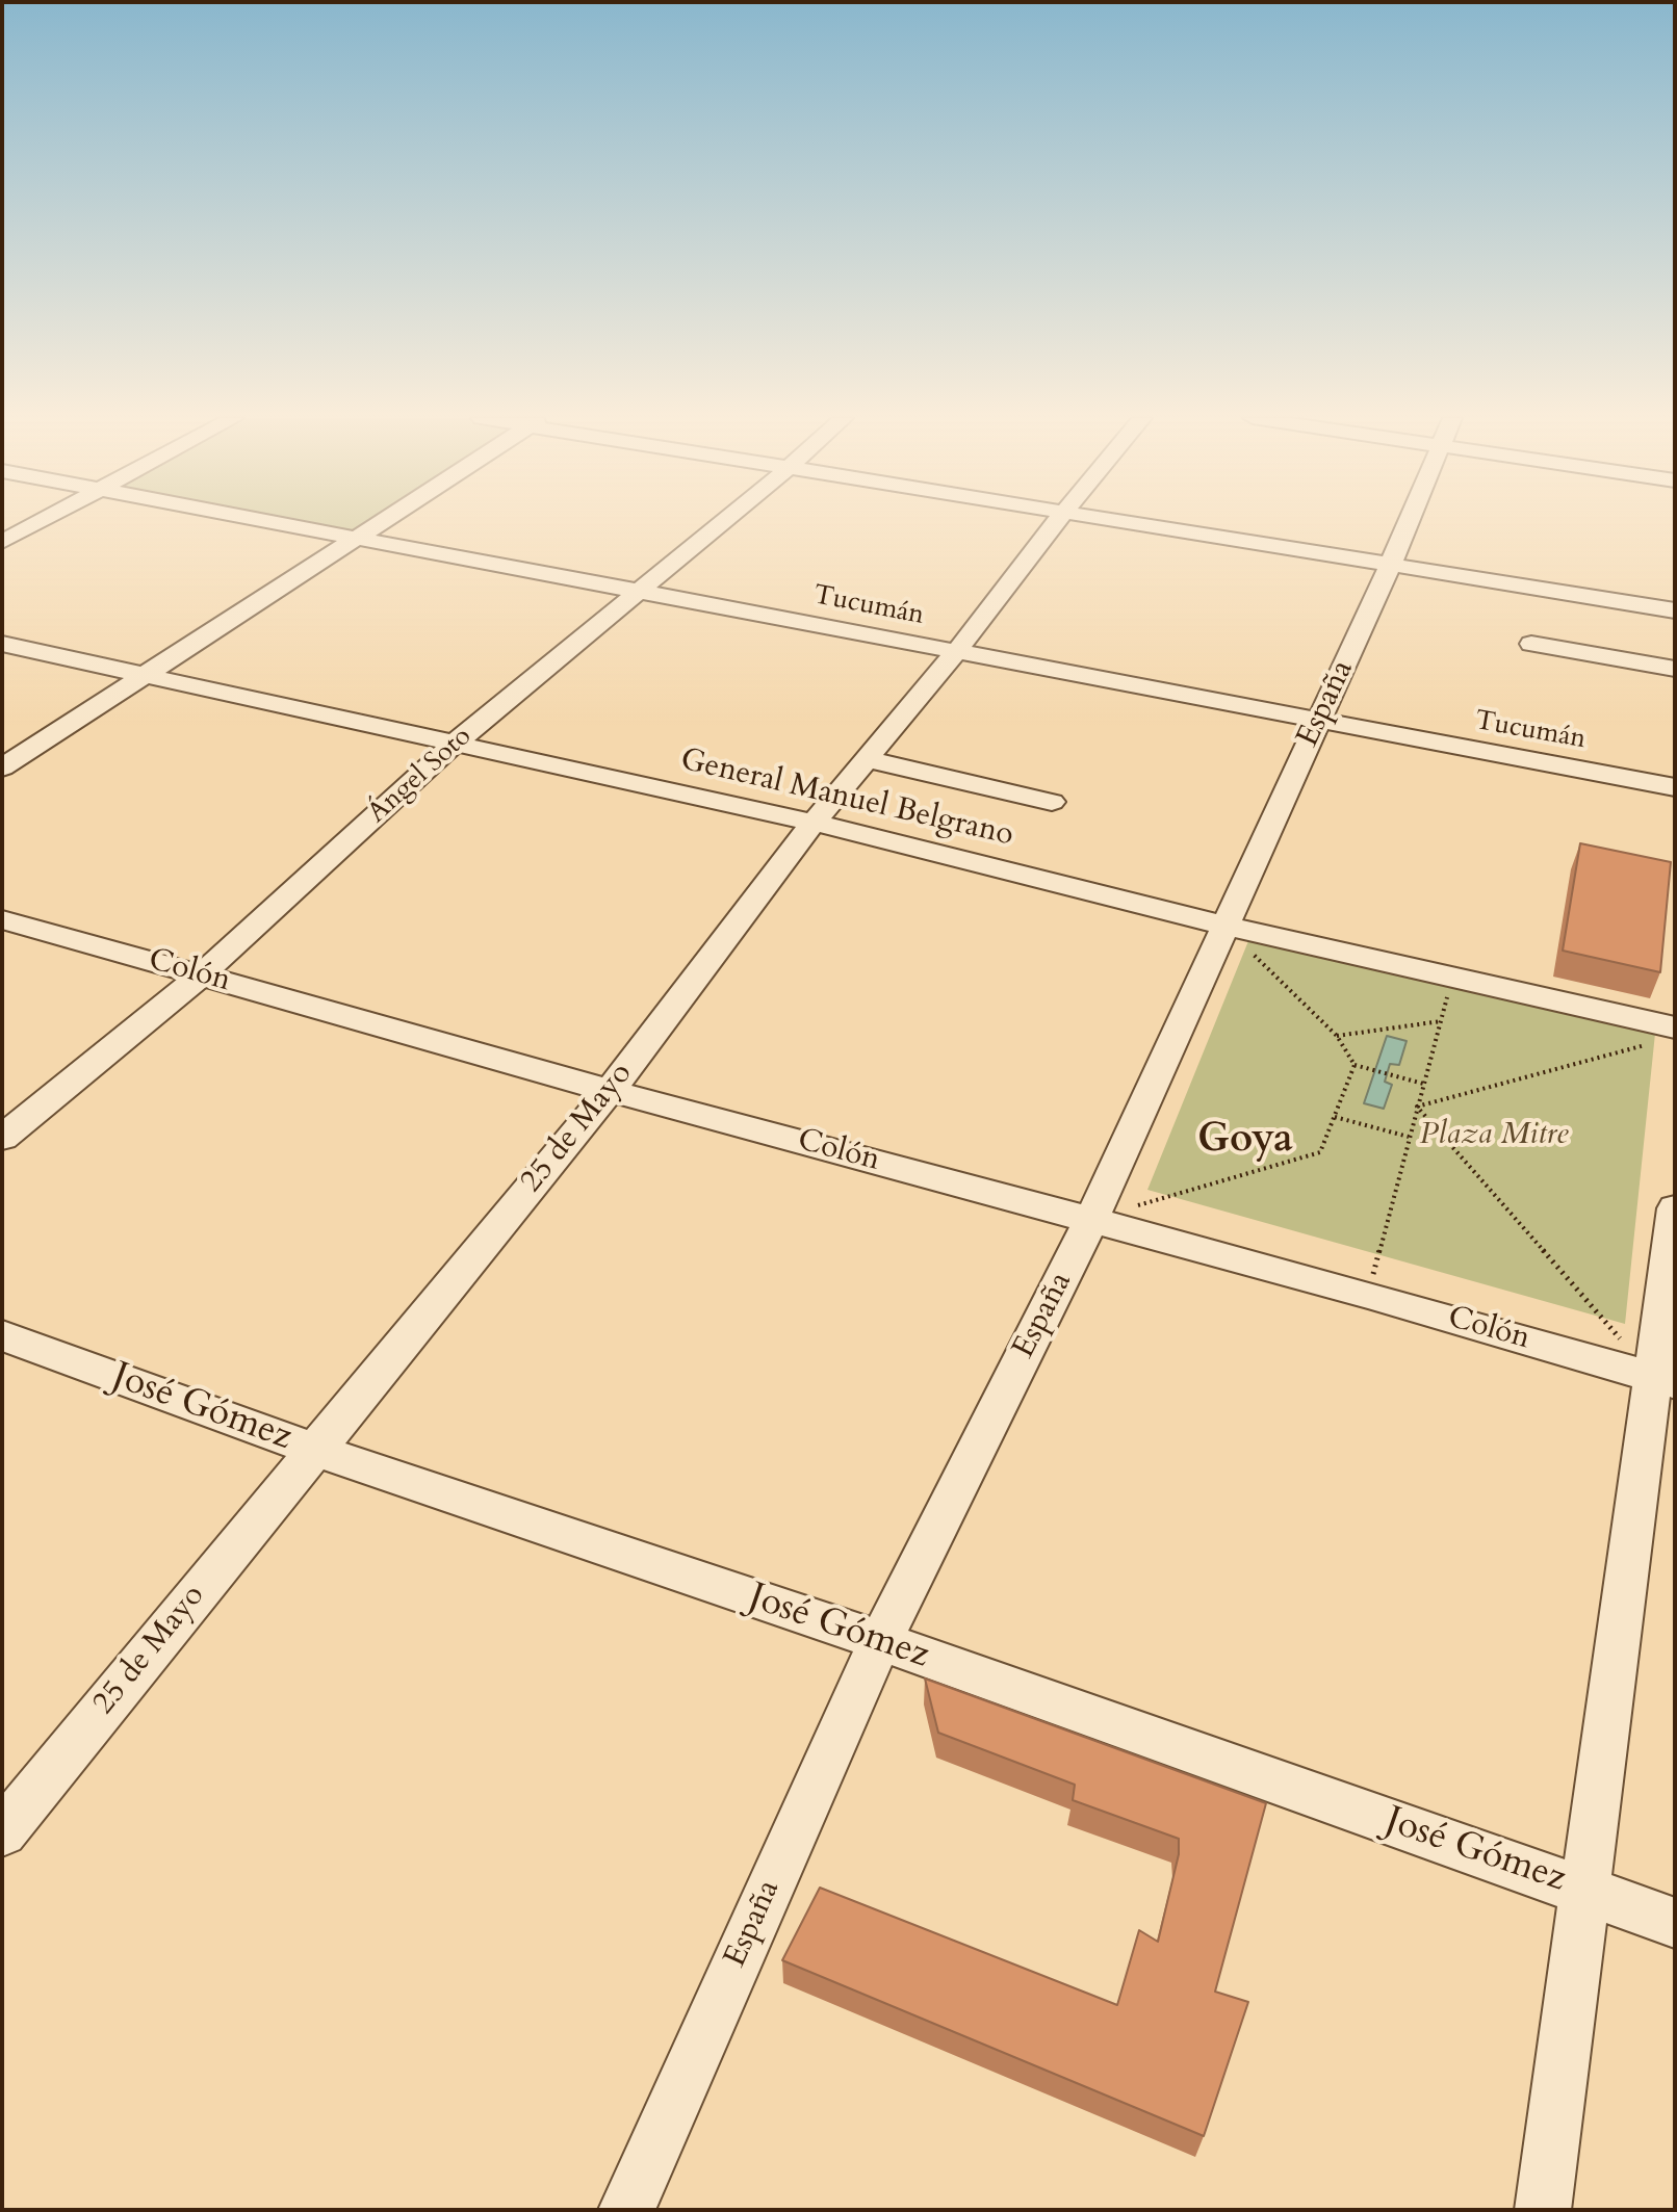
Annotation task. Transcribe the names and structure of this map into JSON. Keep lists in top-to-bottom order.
{
  "streets": {
    "street": [
      "Tucumán",
      "España",
      "Ángel Soto",
      "General Manuel Belgrano",
      "Colón",
      "25 de Mayo",
      "José Gómez"
    ]
  },
  "crossings": [
    ["Tucumán", "España"],
    ["Tucumán", "Ángel Soto"],
    ["Tucumán", "25 de Mayo"],
    ["España", "General Manuel Belgrano"],
    ["España", "Colón"],
    ["España", "José Gómez"],
    ["Ángel Soto", "General Manuel Belgrano"],
    ["Ángel Soto", "Colón"],
    ["General Manuel Belgrano", "25 de Mayo"],
    ["Colón", "25 de Mayo"],
    ["25 de Mayo", "José Gómez"]
  ],
  "districts": ["Goya"],
  "parks": ["Plaza Mitre"]
}
